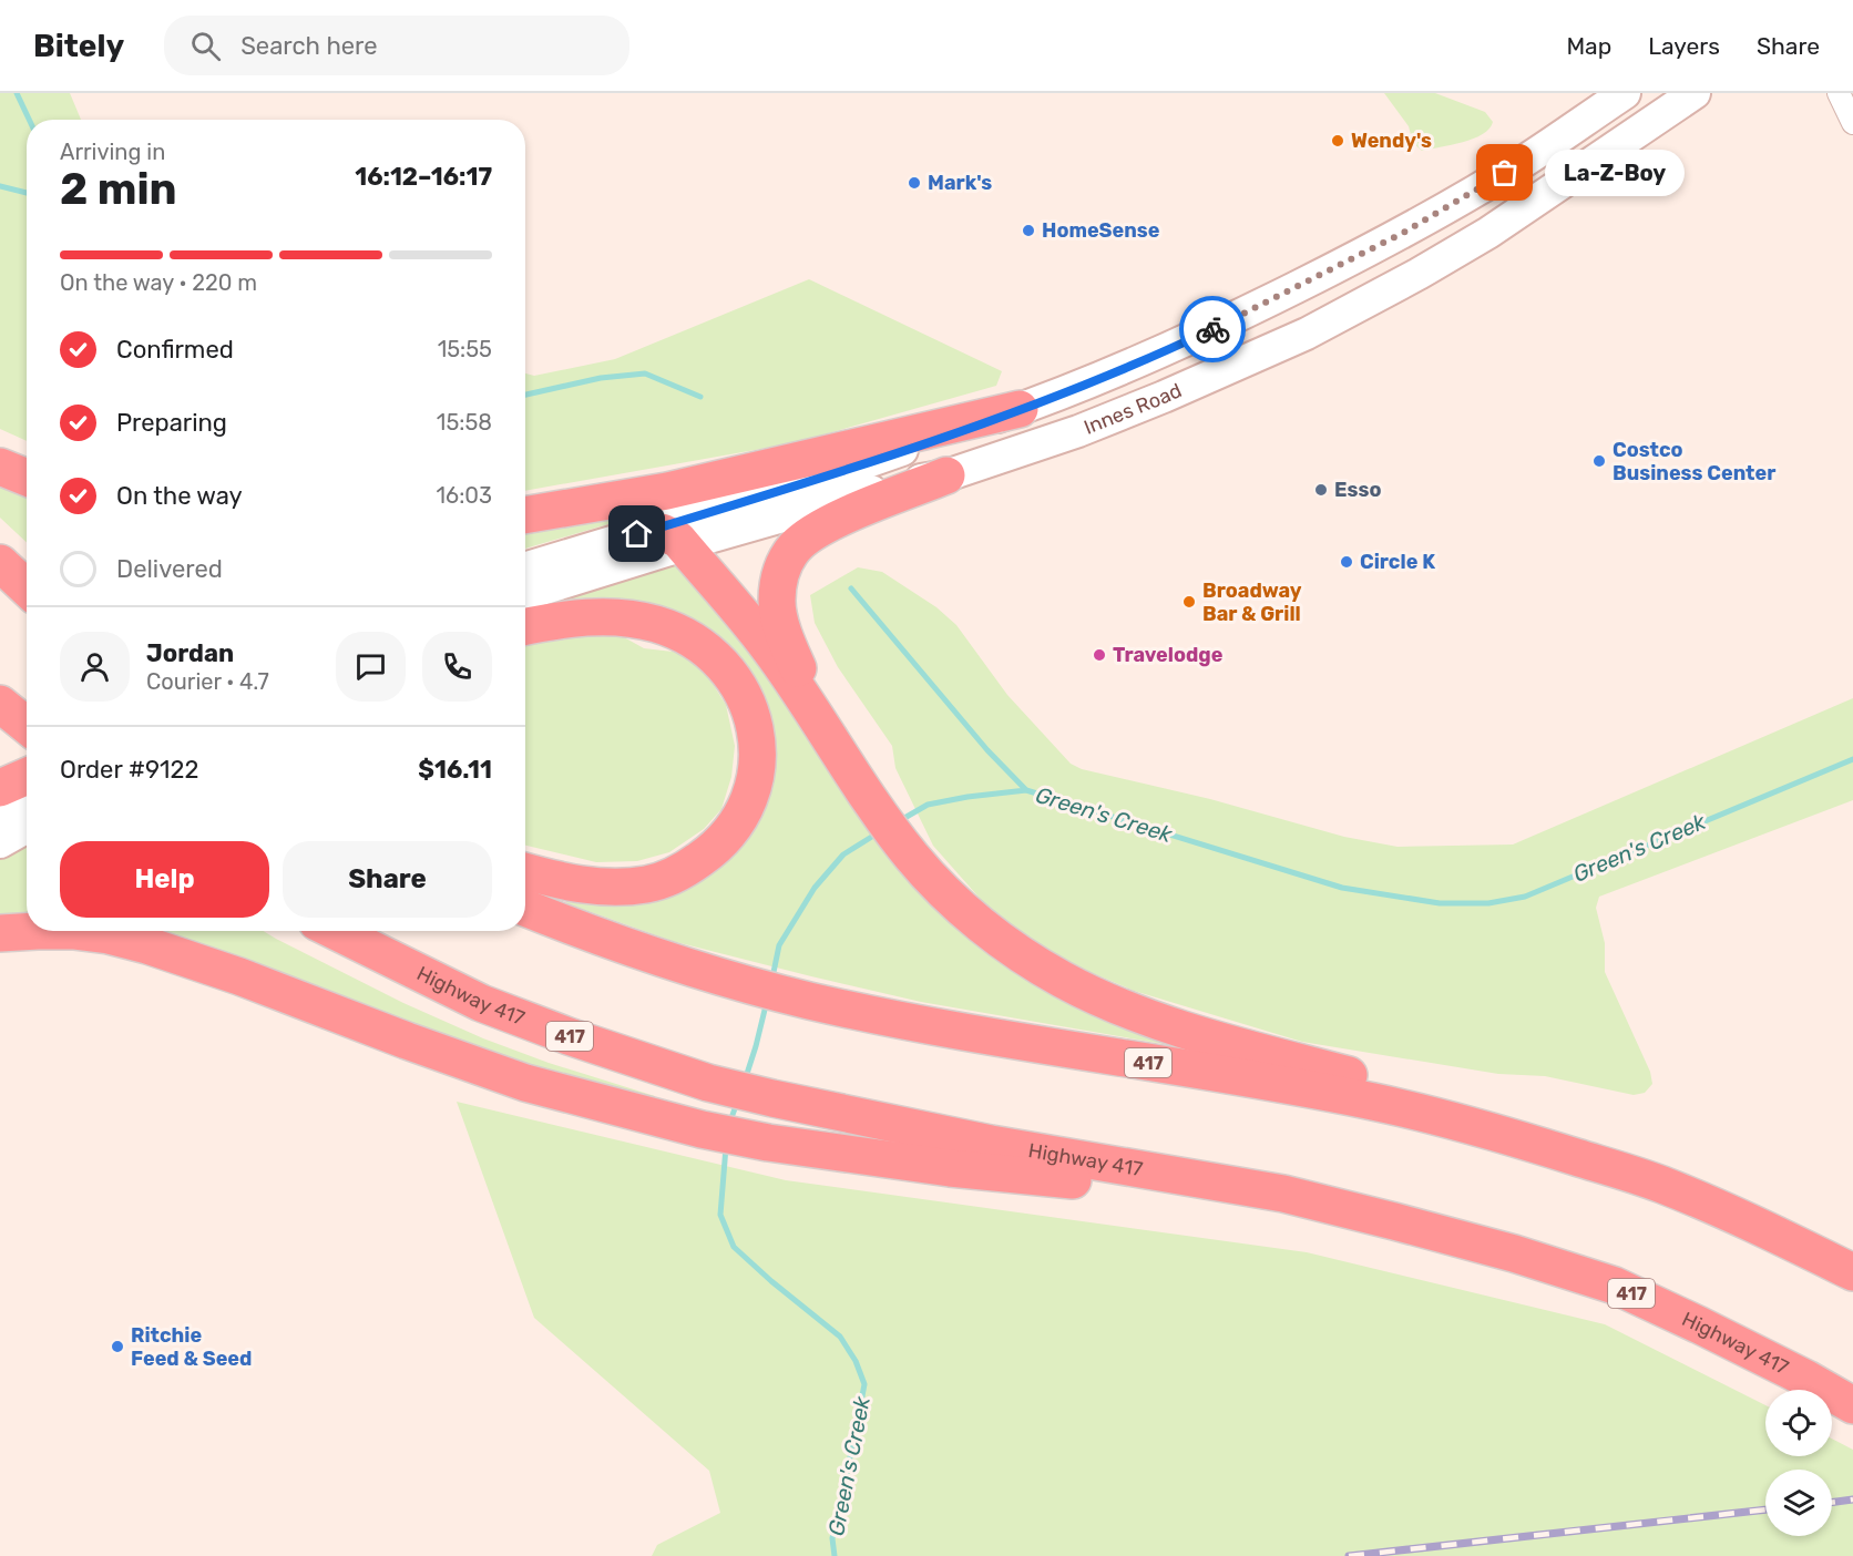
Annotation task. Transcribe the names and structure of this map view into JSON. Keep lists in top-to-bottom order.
{
  "streets": {
    "highway": ["Highway 417", "417"],
    "main road": ["Innes Road"]
  },
  "water": ["Green's Creek"],
  "places": [
    "Wendy's",
    "La-Z-Boy",
    "Mark's",
    "HomeSense",
    "Costco Business Center",
    "Esso",
    "Circle K",
    "Broadway Bar & Grill",
    "Travelodge",
    "Ritchie Feed & Seed"
  ],
  "page": {
    "header": "Bitely",
    "search": "Search here",
    "nav": ["Map", "Layers", "Share"],
    "heading": ["2 min", "Arriving in", "16:12–16:17"],
    "panel": [
      "Jordan",
      "Courier · 4.7",
      "Order #9122",
      "$16.11"
    ],
    "bubble": "La-Z-Boy",
    "bar": "On the way · 220 m",
    "list": [
      ["Confirmed", "15:55"],
      ["Preparing", "15:58"],
      ["On the way", "16:03"],
      "Delivered"
    ],
    "buttons": ["Help", "Share"]
  }
}
